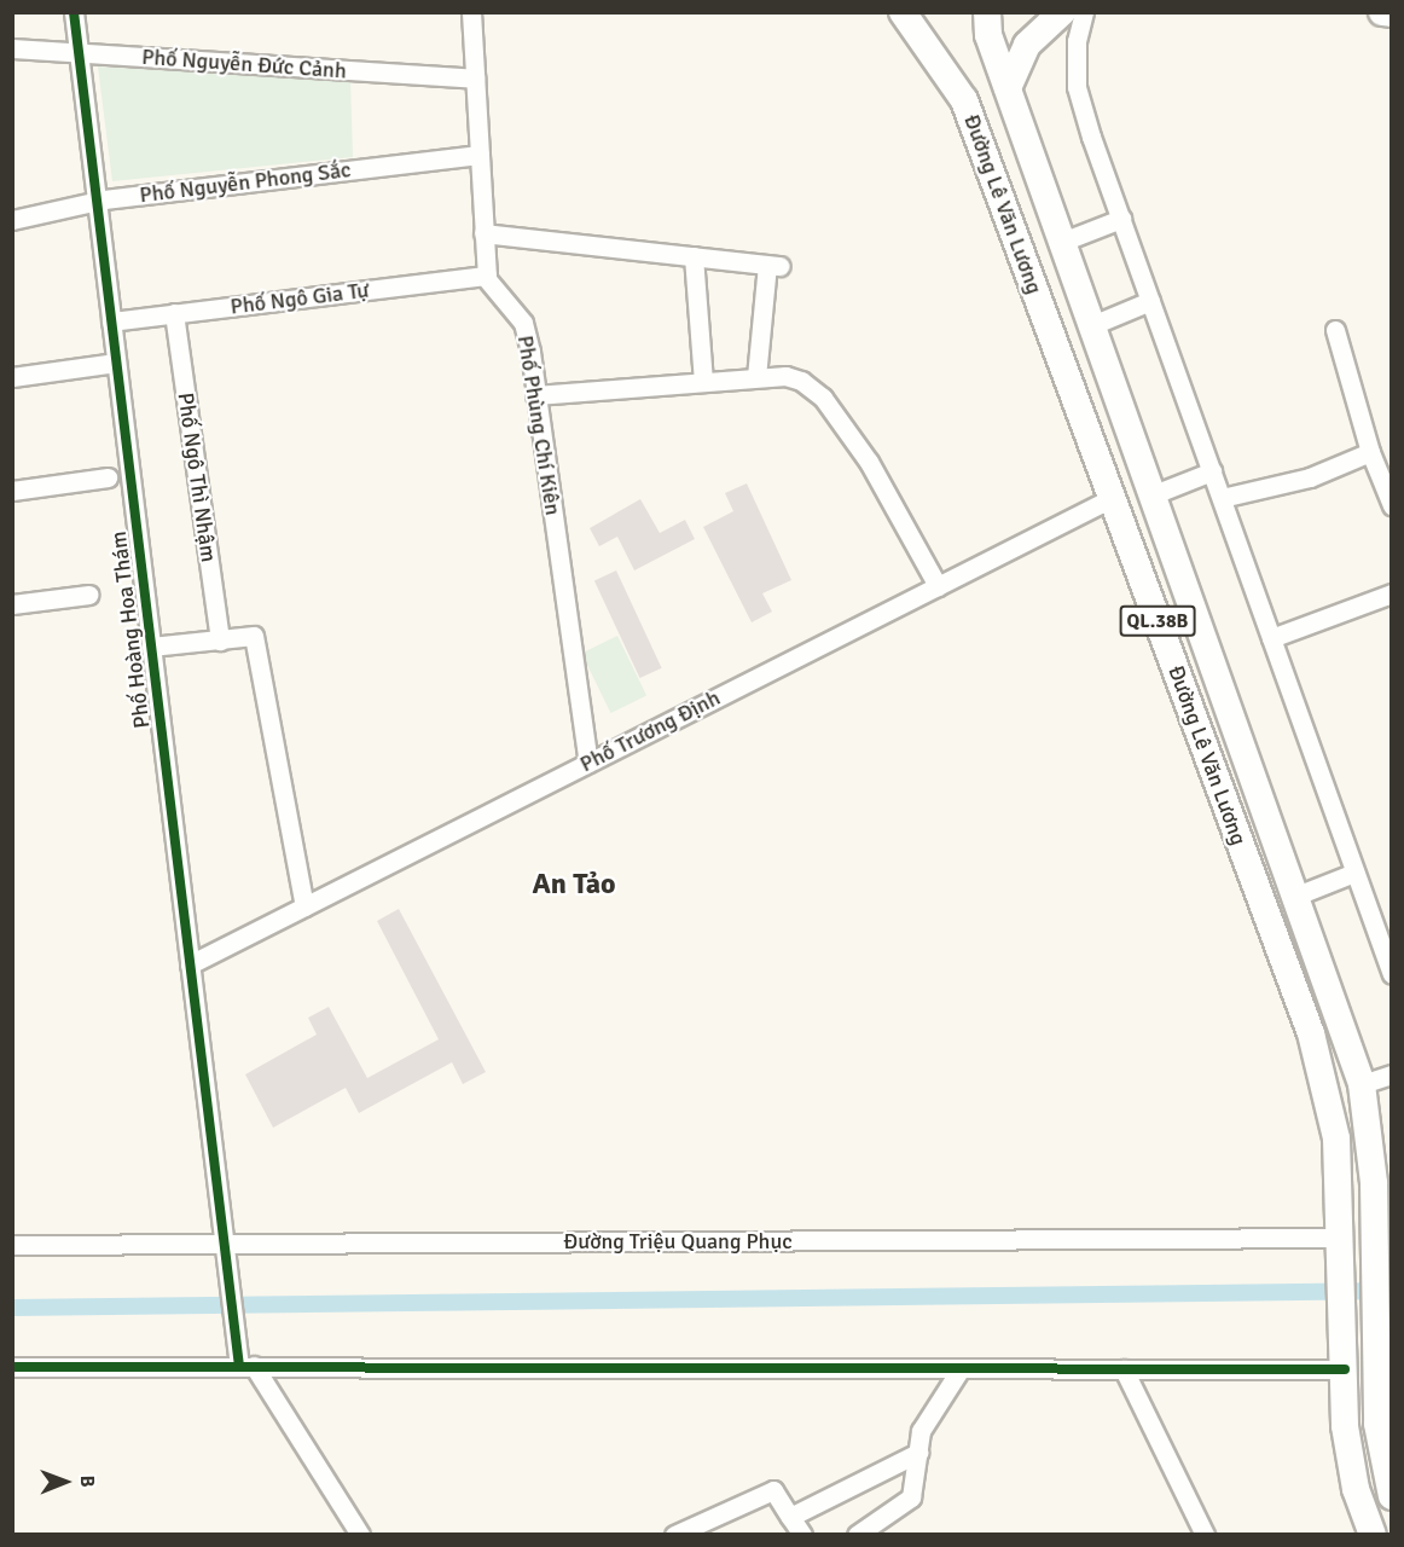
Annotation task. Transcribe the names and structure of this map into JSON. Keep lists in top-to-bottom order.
{
  "streets": {
    "highway": ["Đường Lê Văn Lương", "QL.38B"],
    "street": [
      "Phố Nguyễn Đức Cảnh",
      "Phố Nguyễn Phong Sắc",
      "Phố Ngô Gia Tự",
      "Phố Phùng Chí Kiên",
      "Phố Ngô Thì Nhậm",
      "Phố Hoàng Hoa Thám",
      "Phố Trương Định",
      "Đường Triệu Quang Phục"
    ]
  },
  "crossings": [
    ["Phố Nguyễn Đức Cảnh", "Phố Hoàng Hoa Thám"],
    ["Phố Nguyễn Phong Sắc", "Phố Hoàng Hoa Thám"],
    ["Đường Lê Văn Lương", "Phố Trương Định"],
    ["Đường Lê Văn Lương", "Đường Triệu Quang Phục"],
    ["Phố Ngô Gia Tự", "Phố Phùng Chí Kiên"],
    ["Phố Ngô Gia Tự", "Phố Ngô Thì Nhậm"],
    ["Phố Ngô Gia Tự", "Phố Hoàng Hoa Thám"],
    ["Phố Phùng Chí Kiên", "Phố Trương Định"],
    ["Phố Hoàng Hoa Thám", "Phố Trương Định"],
    ["Phố Hoàng Hoa Thám", "Đường Triệu Quang Phục"]
  ],
  "districts": ["An Tảo"],
  "north": "right"
}
